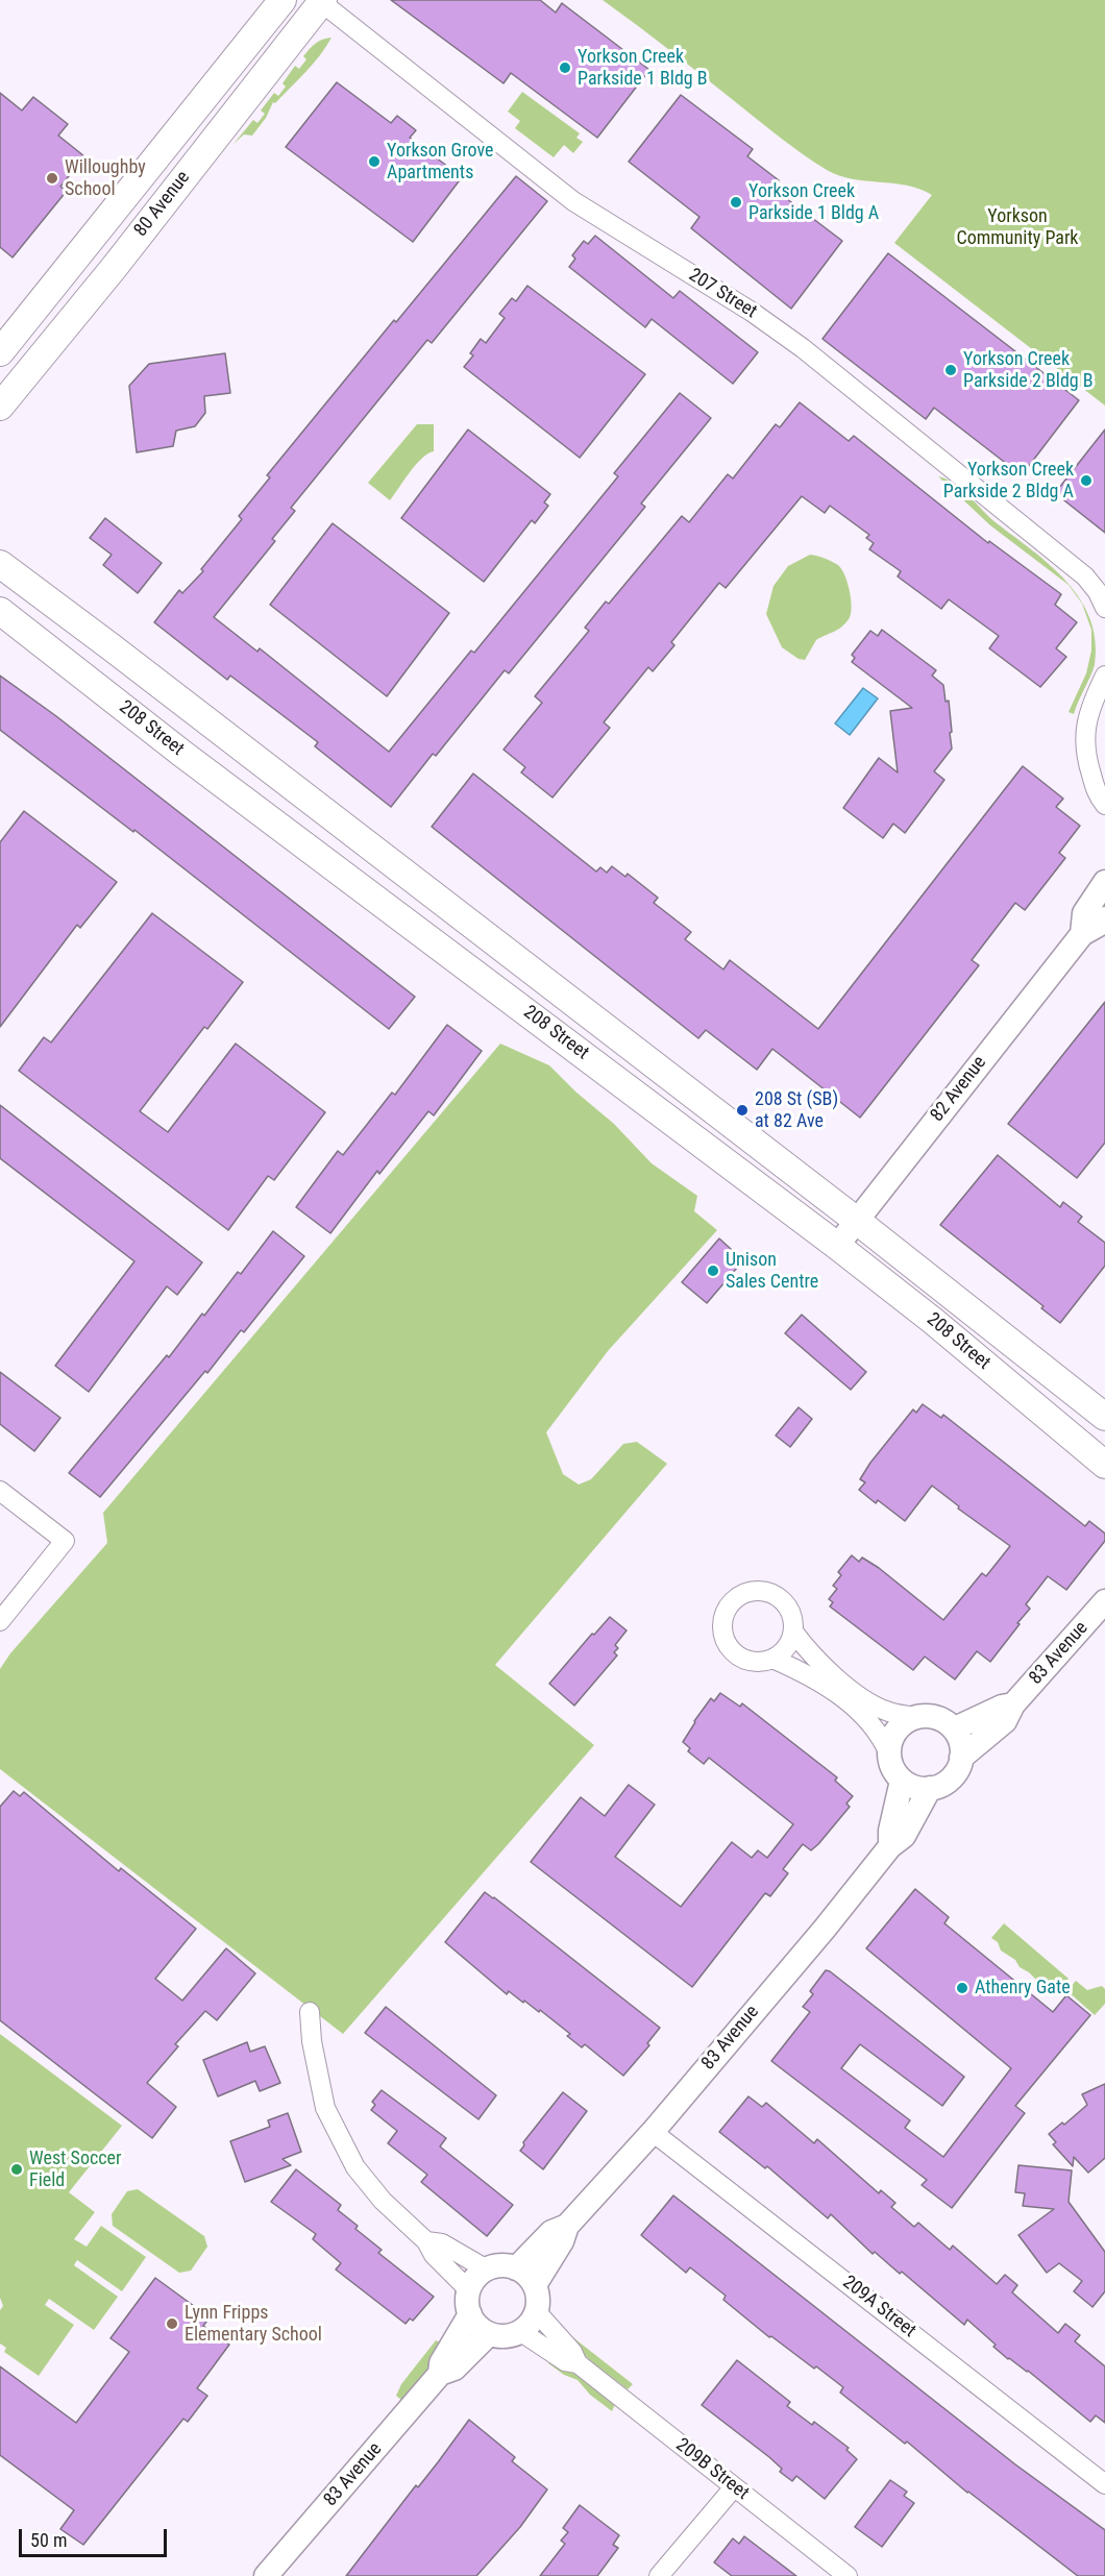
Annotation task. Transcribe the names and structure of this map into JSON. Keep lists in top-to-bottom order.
{
  "streets": {
    "main road": ["80 Avenue", "208 Street"],
    "street": [
      "207 Street",
      "82 Avenue",
      "83 Avenue",
      "209A Street",
      "209B Street"
    ]
  },
  "crossings": [
    ["80 Avenue", "207 Street"],
    ["208 Street", "82 Avenue"],
    ["83 Avenue", "209A Street"],
    ["83 Avenue", "209B Street"]
  ],
  "parks": ["Yorkson Community Park"],
  "places": [
    "Yorkson Creek Parkside 1 Bldg B",
    "Yorkson Grove Apartments",
    "Willoughby School",
    "Yorkson Creek Parkside 1 Bldg A",
    "Yorkson Creek Parkside 2 Bldg B",
    "Yorkson Creek Parkside 2 Bldg A",
    "208 St (SB) at 82 Ave",
    "Unison Sales Centre",
    "Athenry Gate",
    "West Soccer Field",
    "Lynn Fripps Elementary School"
  ],
  "scale_bar": "50 m"
}
